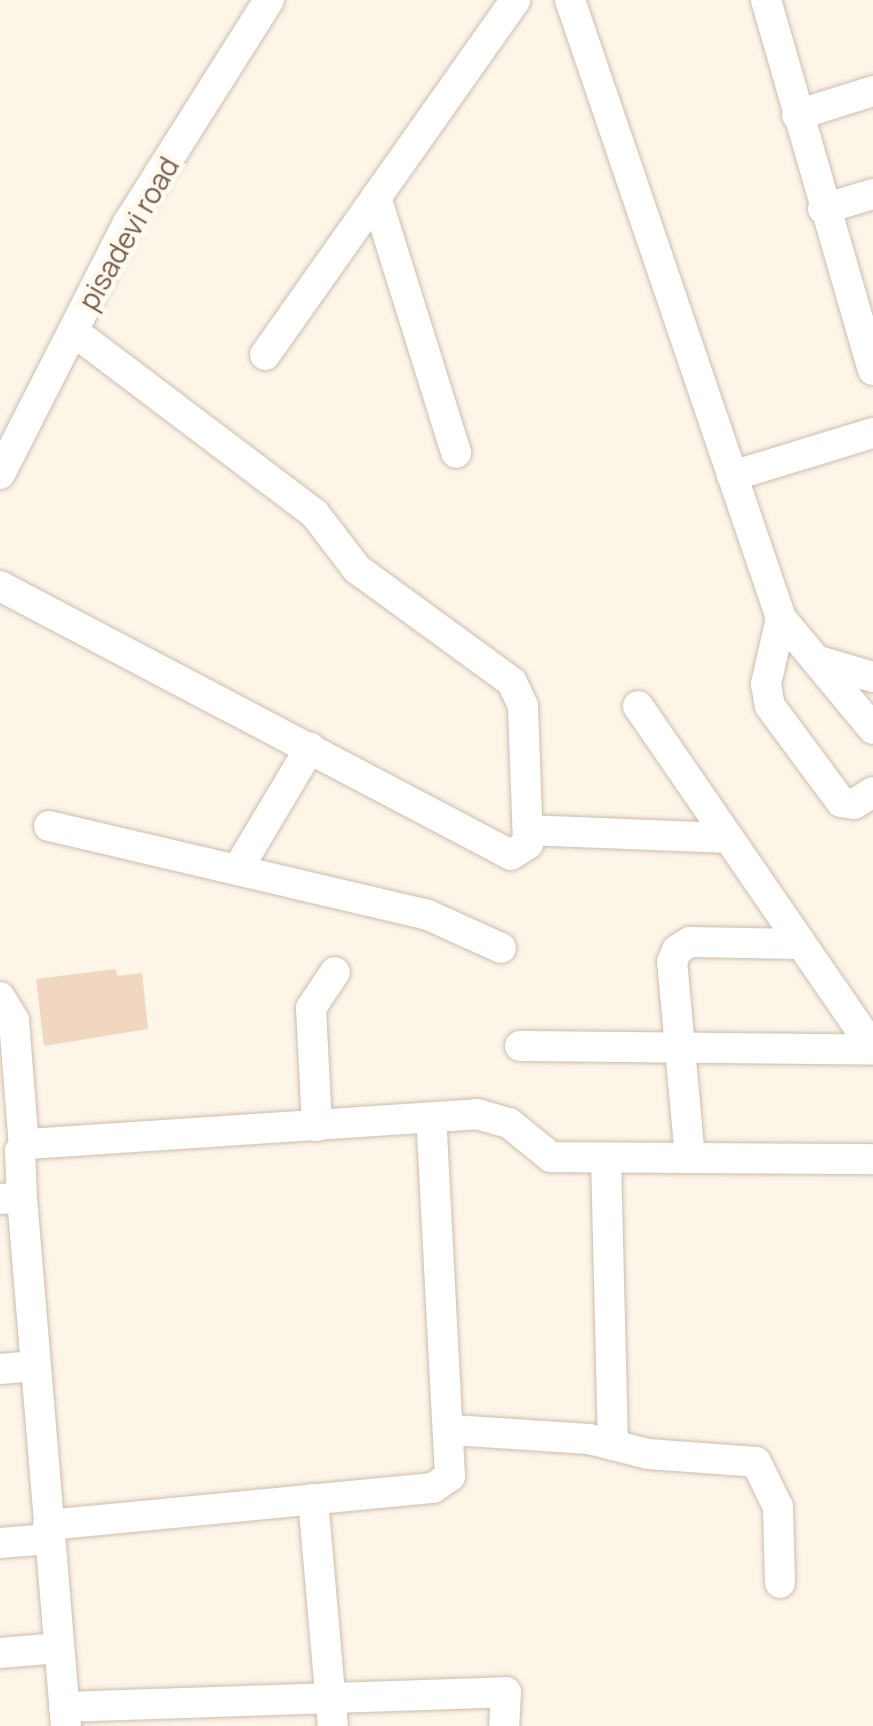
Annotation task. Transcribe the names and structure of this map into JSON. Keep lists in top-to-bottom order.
{
  "streets": {
    "street": ["pisadevi road"]
  }
}
